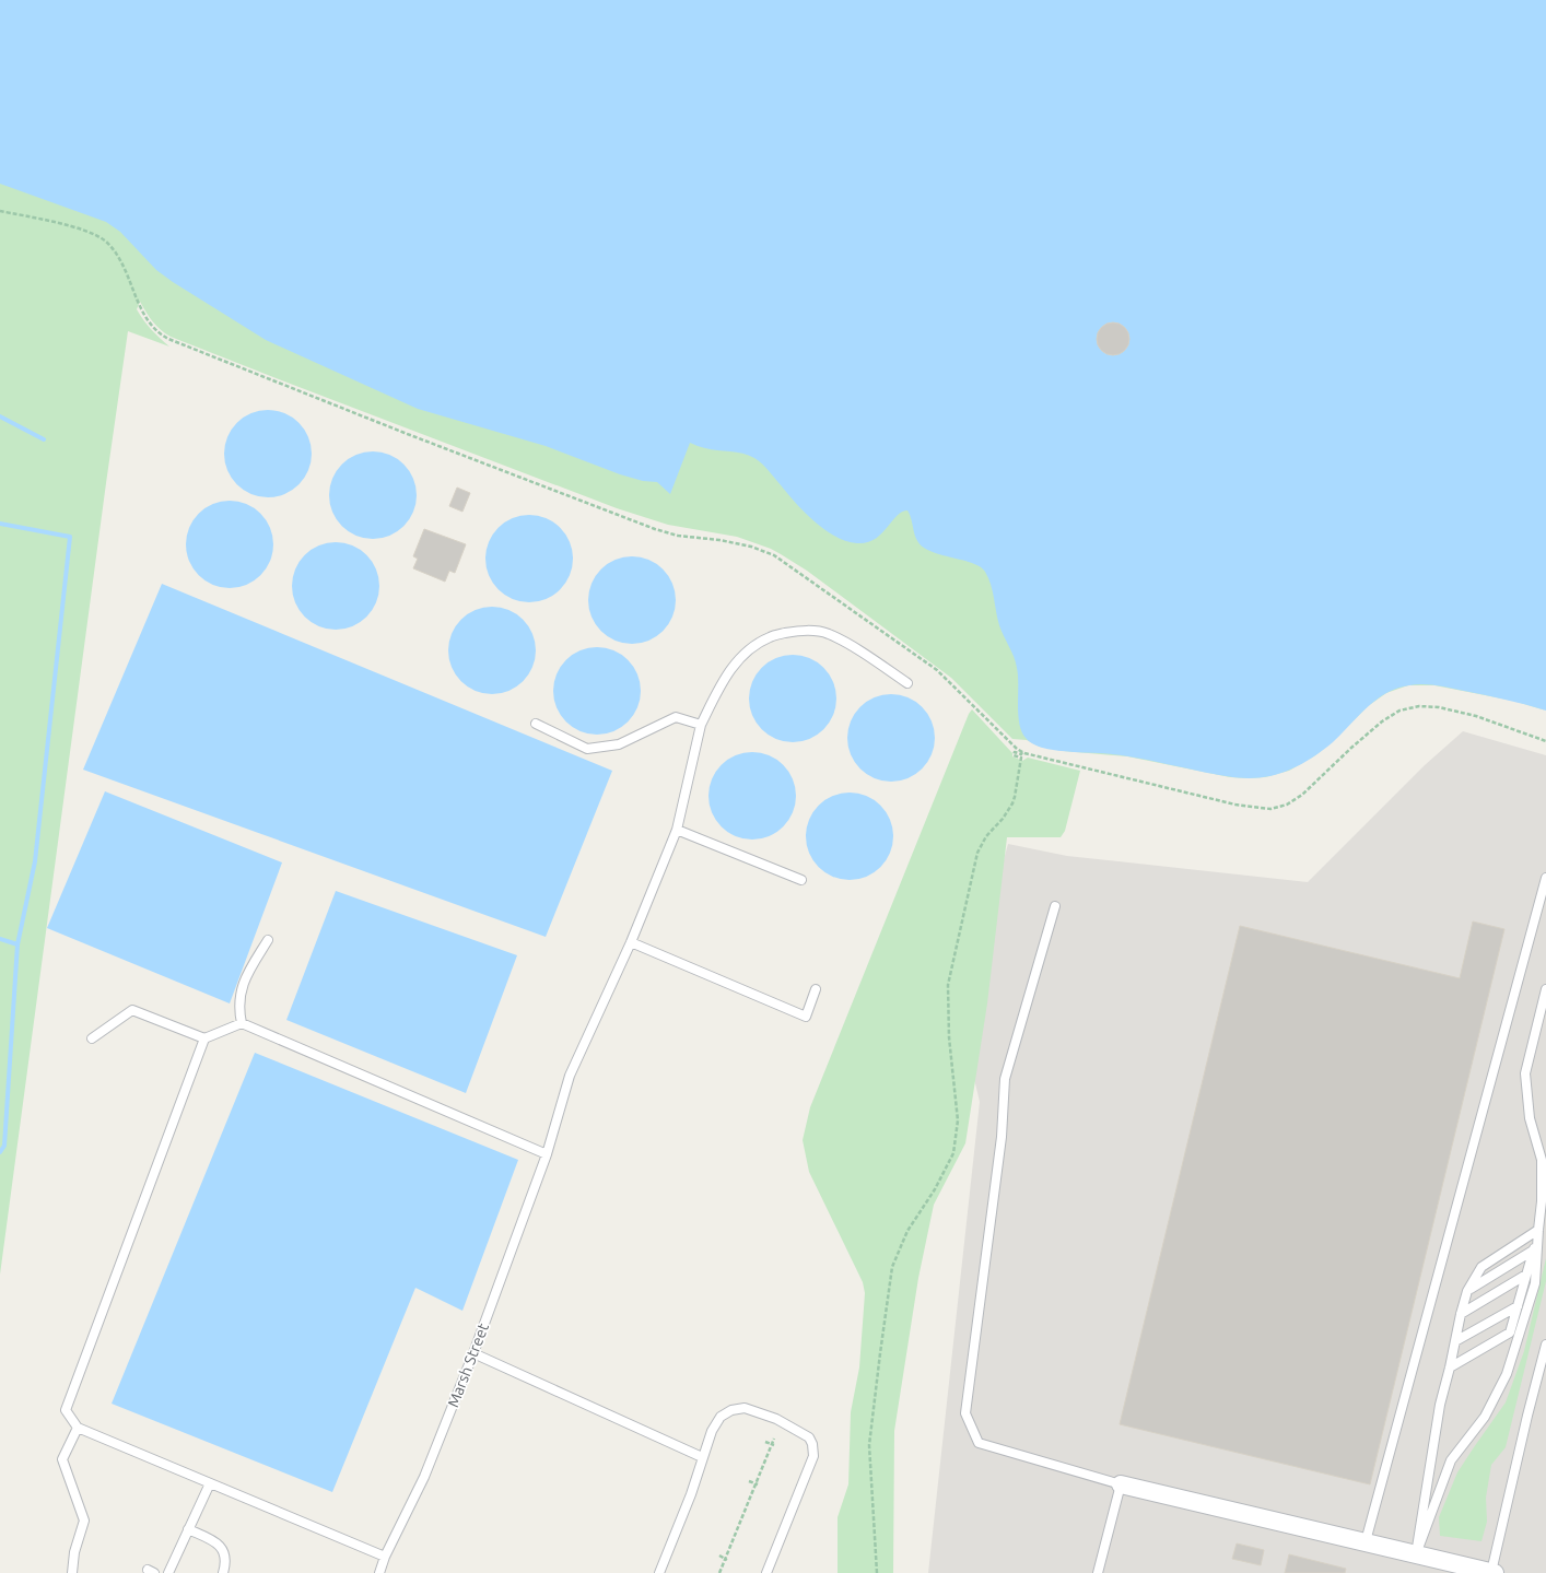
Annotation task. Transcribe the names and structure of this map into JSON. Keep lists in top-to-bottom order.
{
  "streets": {
    "lane": ["Marsh Street"]
  }
}
